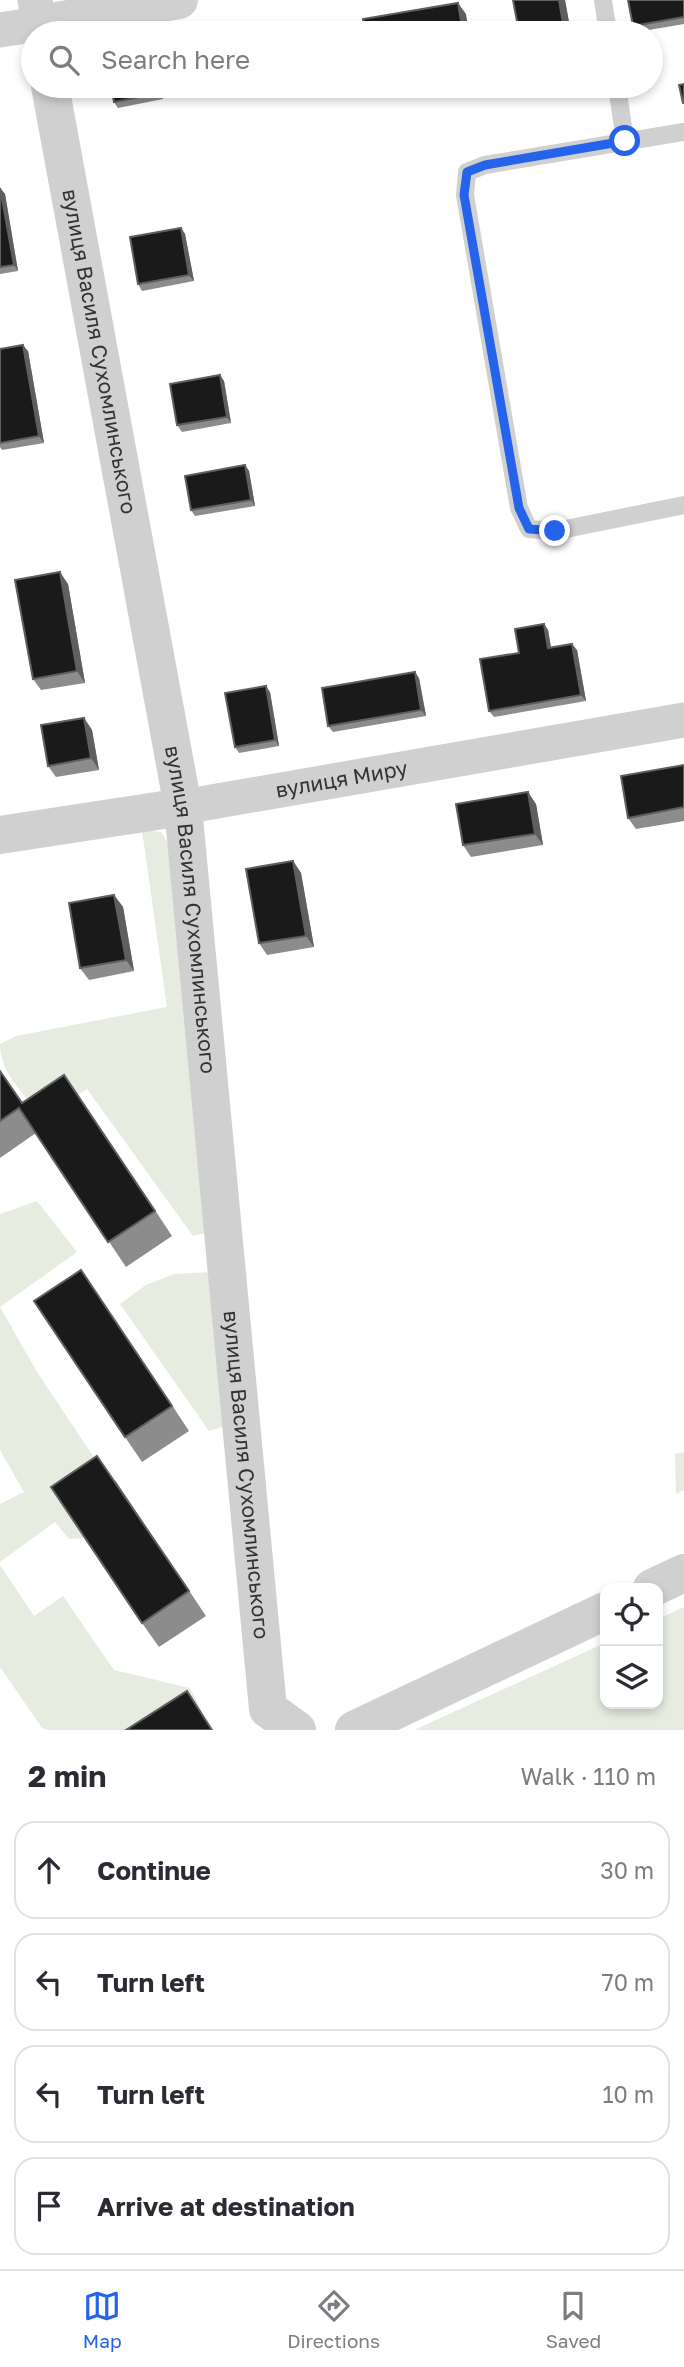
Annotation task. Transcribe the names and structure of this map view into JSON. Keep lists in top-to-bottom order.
{
  "streets": {
    "street": ["вулиця Василя Сухомлинського", "вулиця Миру"]
  },
  "crossings": [
    ["вулиця Василя Сухомлинського", "вулиця Миру"]
  ],
  "page": {
    "search": "Search here",
    "heading": ["2 min", "Walk · 110 m"],
    "list": [
      ["Continue", "30 m"],
      ["Turn left", "70 m"],
      ["Turn left", "10 m"],
      "Arrive at destination"
    ],
    "nav": ["Map", "Directions", "Saved"]
  }
}
